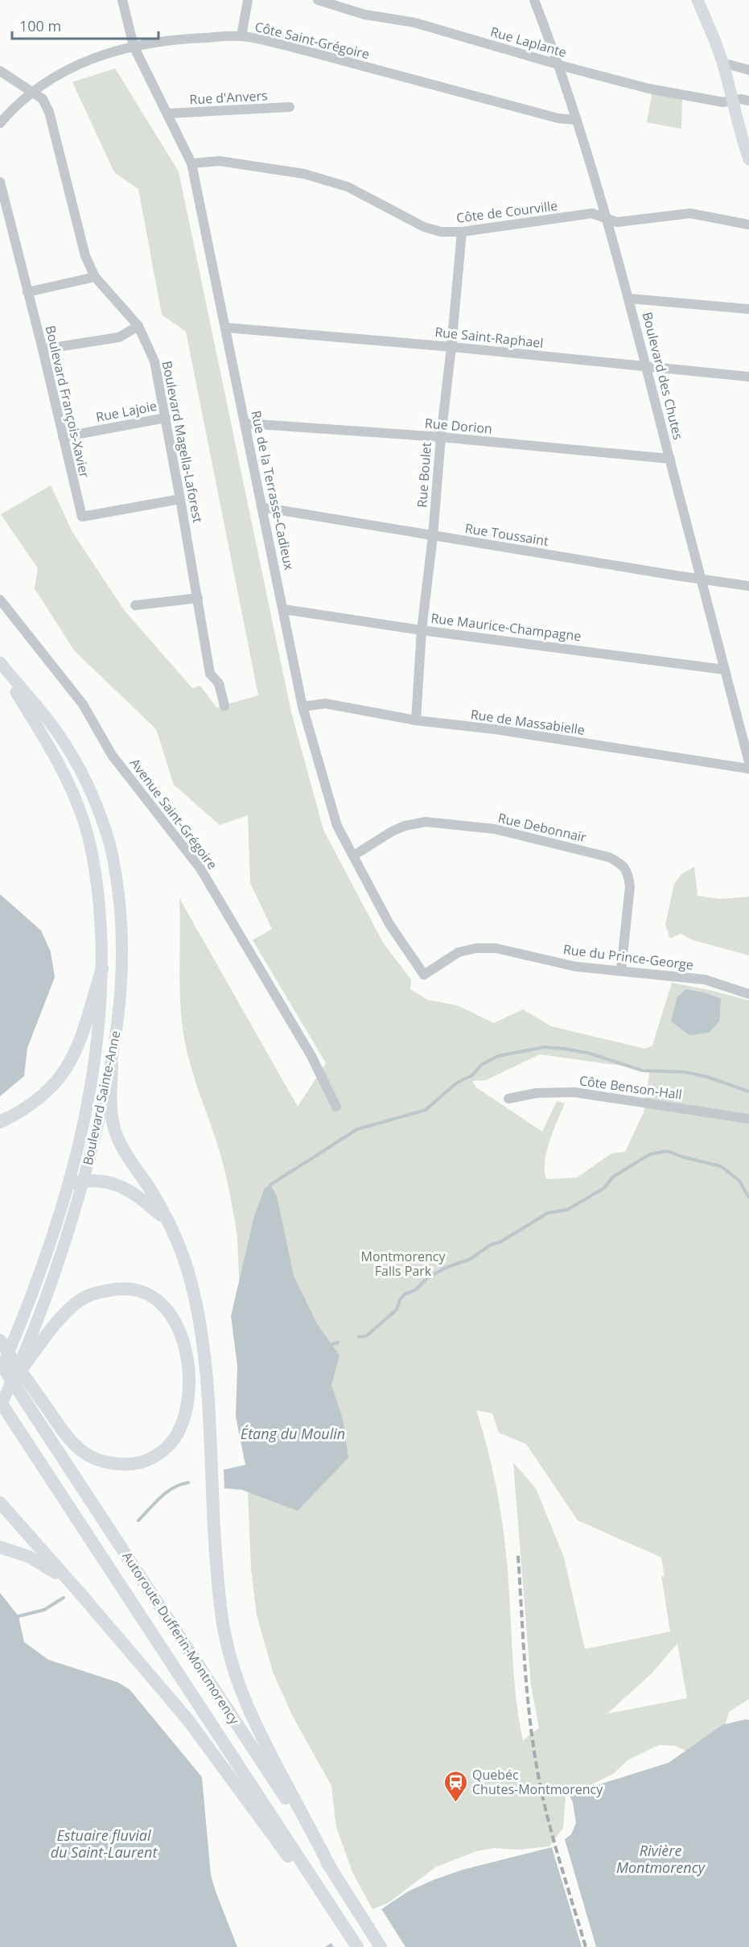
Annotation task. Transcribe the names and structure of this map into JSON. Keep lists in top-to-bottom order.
{
  "streets": {
    "highway": ["Autoroute Dufferin-Montmorency"],
    "main road": ["Boulevard Sainte-Anne"],
    "street": [
      "Côte Saint-Grégoire",
      "Rue Laplante",
      "Rue d'Anvers",
      "Côte de Courville",
      "Rue Saint-Raphael",
      "Boulevard des Chutes",
      "Boulevard François-Xavier",
      "Rue Lajoie",
      "Rue Dorion",
      "Boulevard Magella-Laforest",
      "Rue Boulet",
      "Rue de la Terrasse-Cadieux",
      "Rue Toussaint",
      "Rue Maurice-Champagne",
      "Rue de Massabielle",
      "Avenue Saint-Grégoire",
      "Rue Debonnair",
      "Rue du Prince-George",
      "Côte Benson-Hall"
    ]
  },
  "crossings": [
    ["Côte Saint-Grégoire", "Boulevard des Chutes"],
    ["Côte Saint-Grégoire", "Boulevard Magella-Laforest"],
    ["Côte Saint-Grégoire", "Rue de la Terrasse-Cadieux"],
    ["Rue Laplante", "Boulevard des Chutes"],
    ["Rue d'Anvers", "Rue de la Terrasse-Cadieux"],
    ["Côte de Courville", "Boulevard des Chutes"],
    ["Côte de Courville", "Rue Boulet"],
    ["Côte de Courville", "Rue de la Terrasse-Cadieux"],
    ["Rue Saint-Raphael", "Boulevard des Chutes"],
    ["Rue Saint-Raphael", "Rue Boulet"],
    ["Rue Saint-Raphael", "Rue de la Terrasse-Cadieux"],
    ["Boulevard des Chutes", "Rue Dorion"],
    ["Boulevard des Chutes", "Rue Toussaint"],
    ["Boulevard des Chutes", "Rue Maurice-Champagne"],
    ["Boulevard François-Xavier", "Rue Lajoie"],
    ["Boulevard François-Xavier", "Boulevard Magella-Laforest"],
    ["Rue Lajoie", "Boulevard Magella-Laforest"],
    ["Rue Dorion", "Rue Boulet"],
    ["Rue Dorion", "Rue de la Terrasse-Cadieux"],
    ["Rue Boulet", "Rue Toussaint"],
    ["Rue Boulet", "Rue Maurice-Champagne"],
    ["Rue Boulet", "Rue de Massabielle"],
    ["Rue de la Terrasse-Cadieux", "Rue Toussaint"],
    ["Rue de la Terrasse-Cadieux", "Rue Maurice-Champagne"],
    ["Rue de la Terrasse-Cadieux", "Rue de Massabielle"],
    ["Rue de la Terrasse-Cadieux", "Rue Debonnair"],
    ["Rue de la Terrasse-Cadieux", "Rue du Prince-George"],
    ["Rue Debonnair", "Rue du Prince-George"]
  ],
  "water": ["Étang du Moulin", "Estuaire fluvial du Saint-Laurent", "Rivière Montmorency"],
  "parks": ["Montmorency Falls Park"],
  "places": {
    "station": ["Quebéc Chutes-Montmorency"]
  },
  "scale_bar": "100 m"
}
